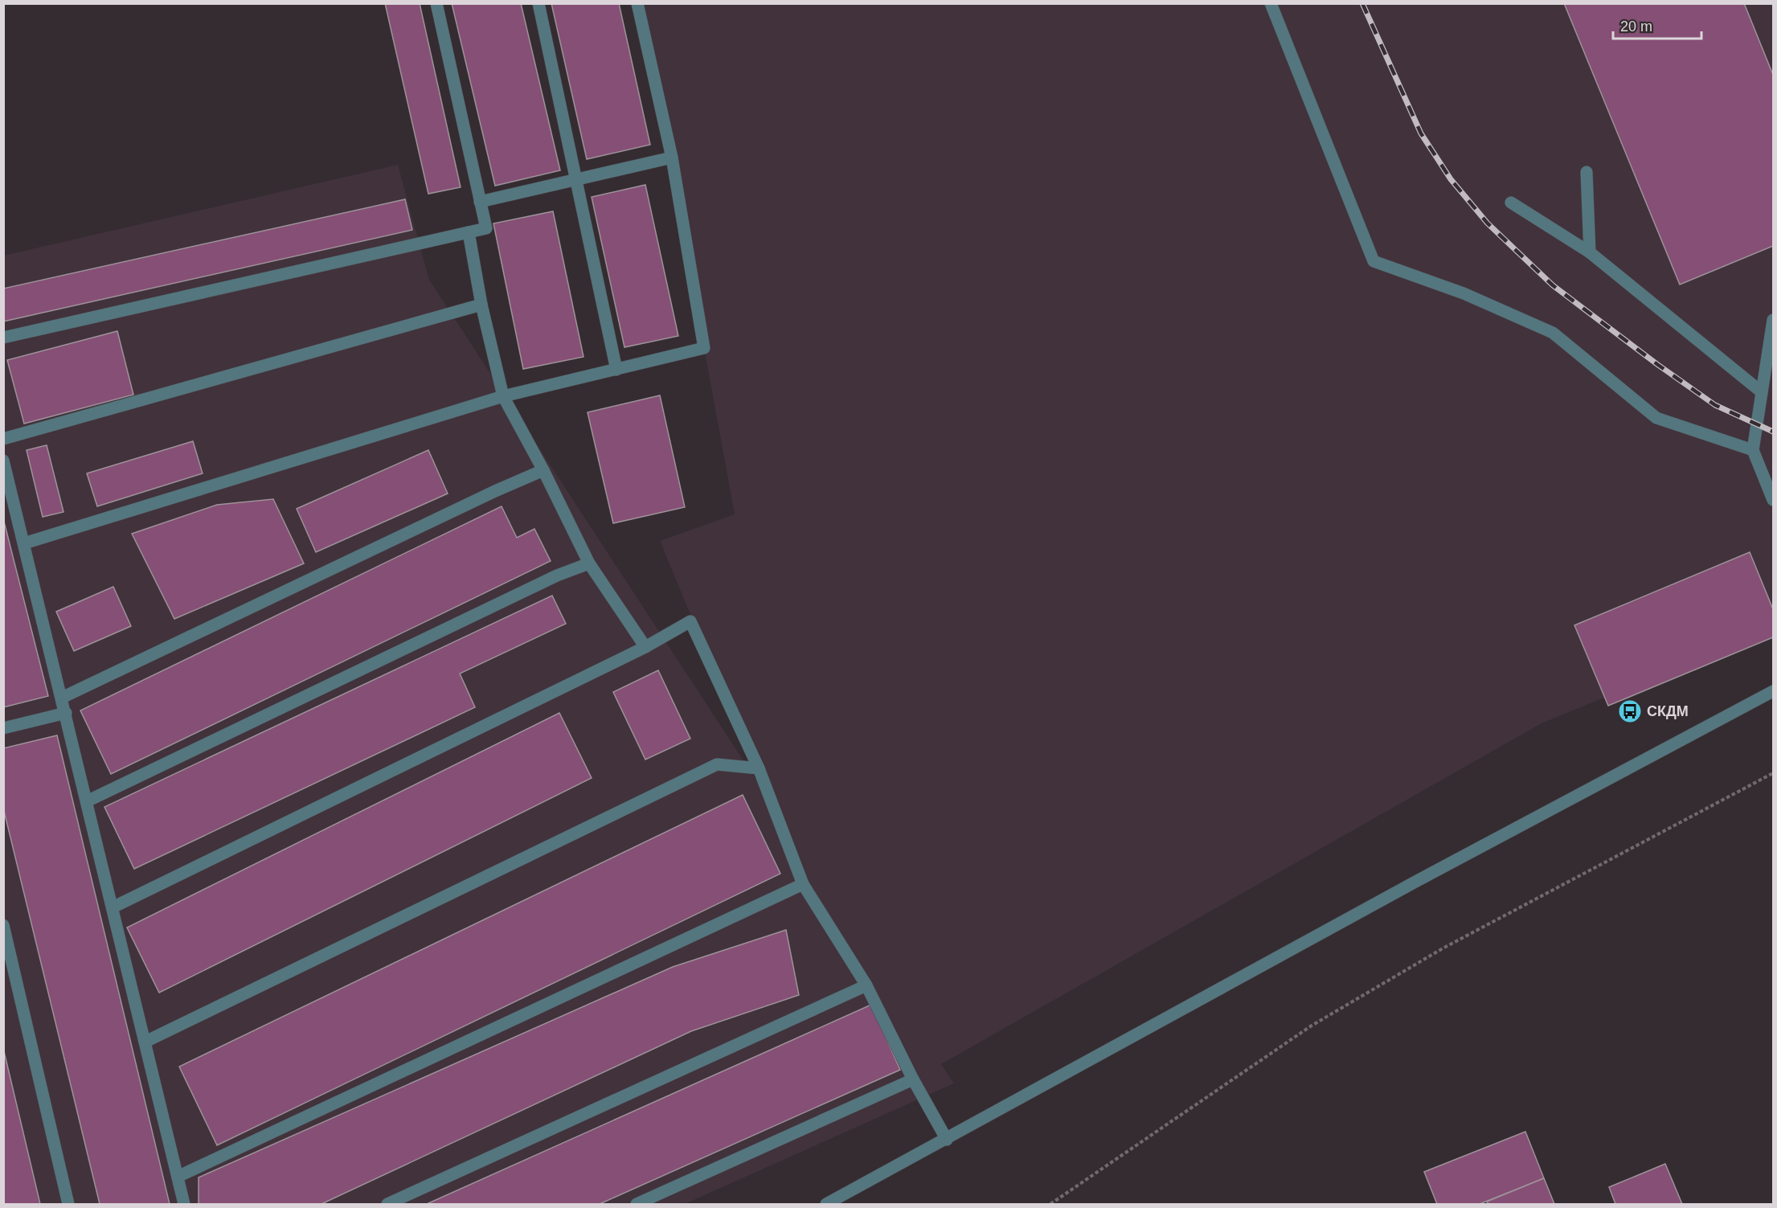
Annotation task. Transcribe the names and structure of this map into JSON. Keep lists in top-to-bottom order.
{
  "places": {
    "bus stop": ["СКДМ"]
  },
  "scale_bar": "20 m"
}
